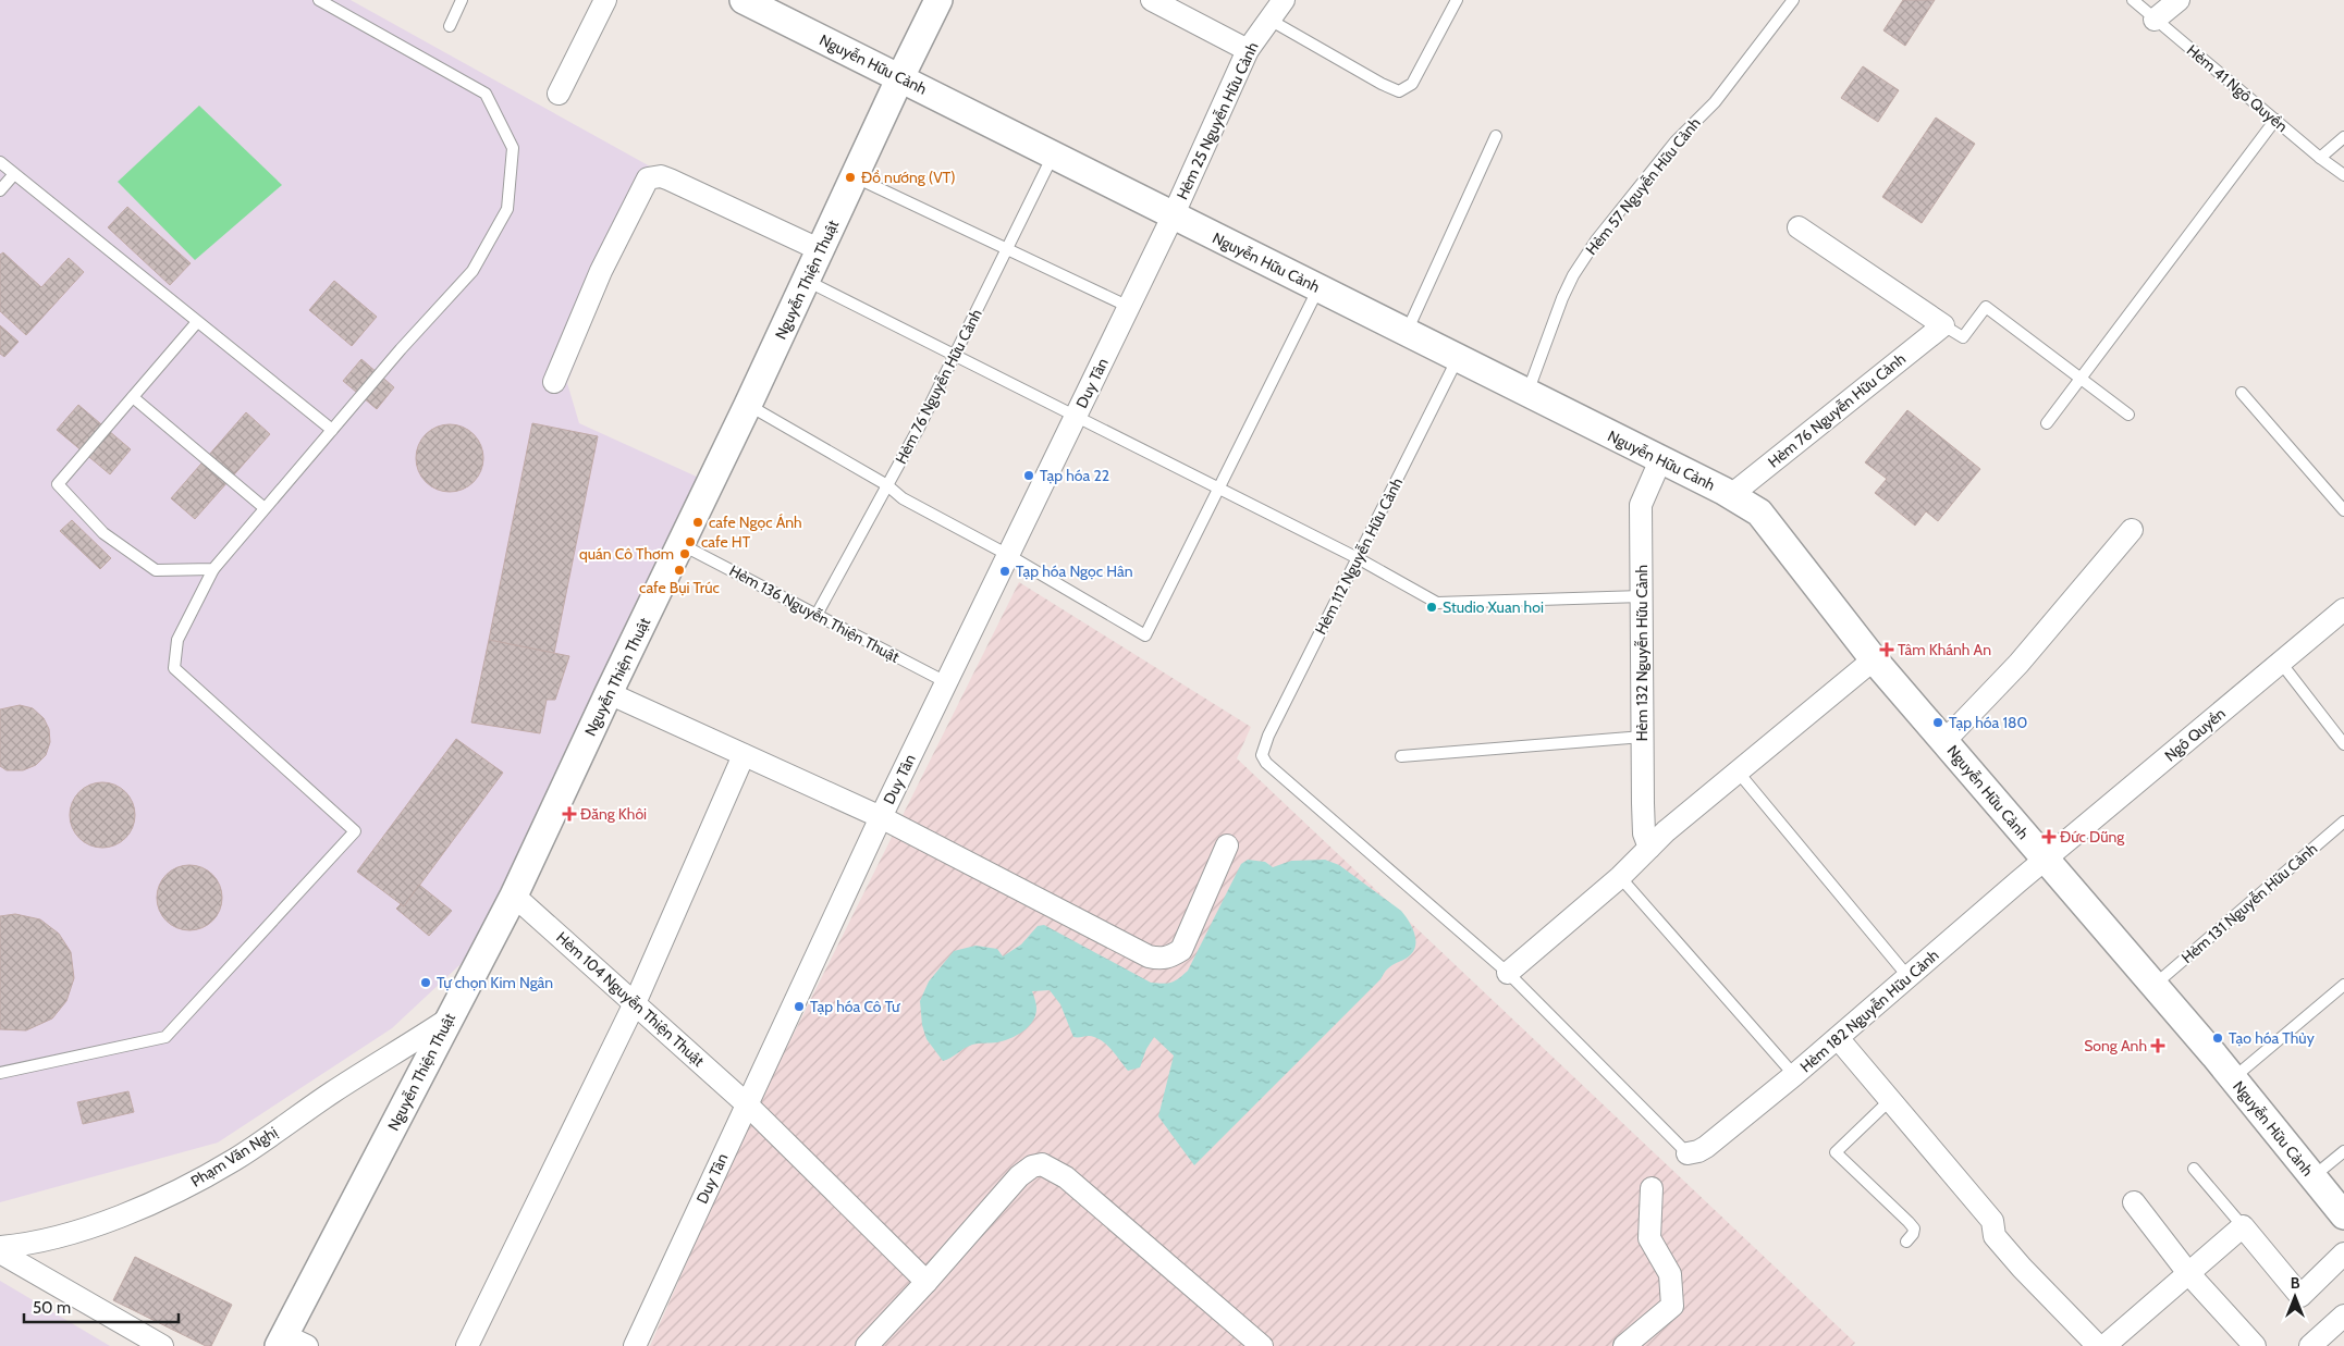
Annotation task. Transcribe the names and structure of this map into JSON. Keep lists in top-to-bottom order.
{
  "streets": {
    "street": [
      "Nguyễn Hữu Cảnh",
      "Hẻm 25 Nguyễn Hữu Cảnh",
      "Nguyễn Thiện Thuật",
      "Duy Tân",
      "Hẻm 76 Nguyễn Hữu Cảnh",
      "Hẻm 132 Nguyễn Hữu Cảnh",
      "Ngô Quyền",
      "Hẻm 104 Nguyễn Thiện Thuật",
      "Hẻm 182 Nguyễn Hữu Cảnh",
      "Phạm Văn Nghị"
    ],
    "lane": [
      "Hẻm 41 Ngô Quyền",
      "Hẻm 57 Nguyễn Hữu Cảnh",
      "Hẻm 112 Nguyễn Hữu Cảnh",
      "Hẻm 136 Nguyễn Thiện Thuật",
      "Hẻm 131 Nguyễn Hữu Cảnh"
    ]
  },
  "crossings": [
    ["Nguyễn Hữu Cảnh", "Hẻm 25 Nguyễn Hữu Cảnh"],
    ["Nguyễn Hữu Cảnh", "Hẻm 57 Nguyễn Hữu Cảnh"],
    ["Nguyễn Hữu Cảnh", "Nguyễn Thiện Thuật"],
    ["Nguyễn Hữu Cảnh", "Duy Tân"],
    ["Nguyễn Hữu Cảnh", "Hẻm 76 Nguyễn Hữu Cảnh"],
    ["Nguyễn Hữu Cảnh", "Hẻm 112 Nguyễn Hữu Cảnh"],
    ["Nguyễn Hữu Cảnh", "Hẻm 132 Nguyễn Hữu Cảnh"],
    ["Nguyễn Hữu Cảnh", "Ngô Quyền"],
    ["Nguyễn Hữu Cảnh", "Hẻm 131 Nguyễn Hữu Cảnh"],
    ["Nguyễn Hữu Cảnh", "Hẻm 182 Nguyễn Hữu Cảnh"],
    ["Hẻm 25 Nguyễn Hữu Cảnh", "Duy Tân"],
    ["Nguyễn Thiện Thuật", "Hẻm 136 Nguyễn Thiện Thuật"],
    ["Nguyễn Thiện Thuật", "Hẻm 104 Nguyễn Thiện Thuật"],
    ["Nguyễn Thiện Thuật", "Phạm Văn Nghị"],
    ["Duy Tân", "Hẻm 136 Nguyễn Thiện Thuật"],
    ["Duy Tân", "Hẻm 104 Nguyễn Thiện Thuật"],
    ["Hẻm 76 Nguyễn Hữu Cảnh", "Hẻm 136 Nguyễn Thiện Thuật"],
    ["Ngô Quyền", "Hẻm 182 Nguyễn Hữu Cảnh"]
  ],
  "places": {
    "other": [
      "Đồ nướng (VT)",
      "Tạp hóa 22",
      "cafe Ngọc Ánh",
      "cafe HT",
      "quán Cô Thơm",
      "cafe Bụi Trúc",
      "Tạp hóa Ngọc Hân",
      "Studio Xuan hoi",
      "Tạp hóa 180",
      "Tự chọn Kim Ngân",
      "Tạp hóa Cô Tư",
      "Tạo hóa Thủy"
    ],
    "health": [
      "Tâm Khánh An",
      "Đăng Khôi",
      "Đức Dũng",
      "Song Anh"
    ]
  },
  "scale_bar": "50 m",
  "north": "top"
}
